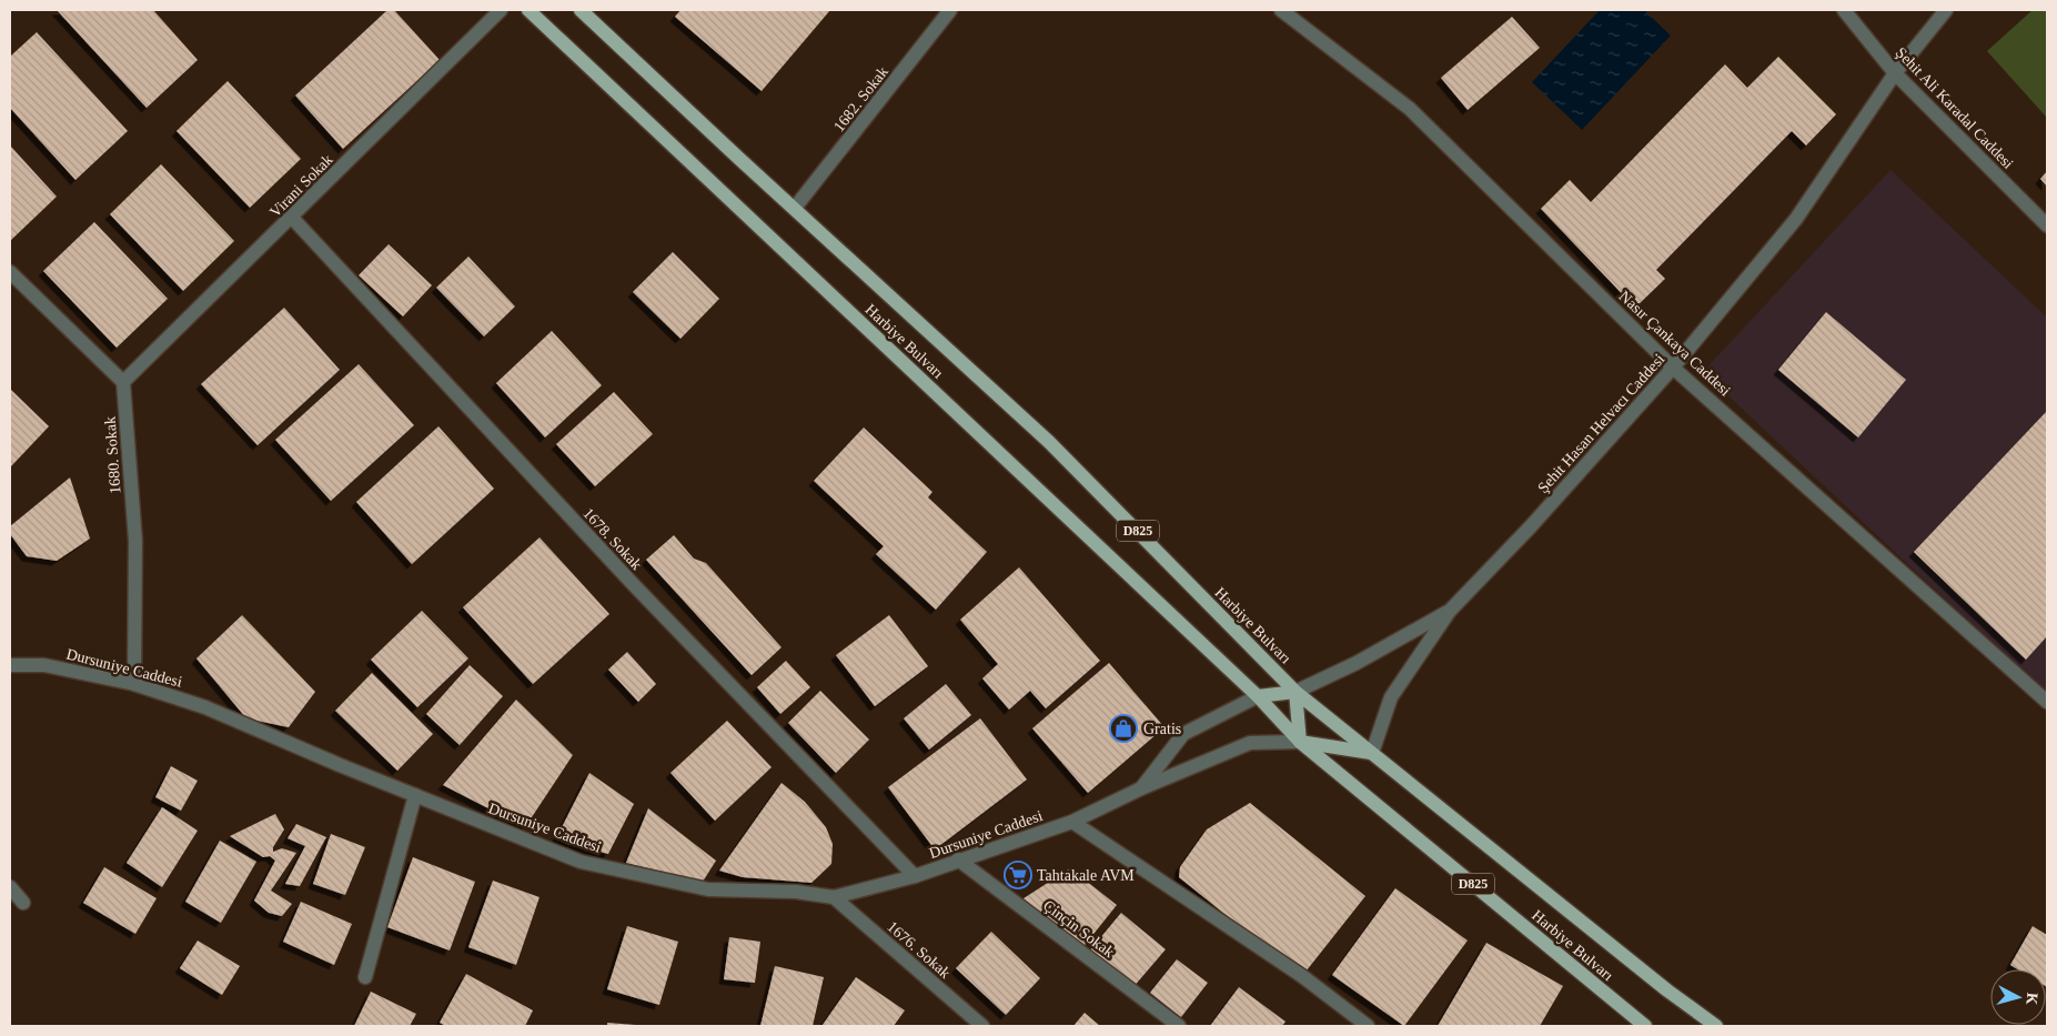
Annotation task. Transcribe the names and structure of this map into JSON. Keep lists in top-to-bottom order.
{
  "streets": {
    "main road": ["Harbiye Bulvarı", "D825"],
    "street": [
      "1682. Sokak",
      "Şehit Ali Karadal Caddesi",
      "Virani Sokak",
      "Nasır Çankaya Caddesi",
      "Şehit Hasan Helvacı Caddesi",
      "1680. Sokak",
      "1678. Sokak",
      "Dursuniye Caddesi",
      "Çinçin Sokak",
      "1676. Sokak"
    ]
  },
  "crossings": [
    ["1682. Sokak", "Harbiye Bulvarı"],
    ["Şehit Ali Karadal Caddesi", "Şehit Hasan Helvacı Caddesi"],
    ["Virani Sokak", "1680. Sokak"],
    ["Virani Sokak", "1678. Sokak"],
    ["Harbiye Bulvarı", "Şehit Hasan Helvacı Caddesi"],
    ["Harbiye Bulvarı", "Dursuniye Caddesi"],
    ["Nasır Çankaya Caddesi", "Şehit Hasan Helvacı Caddesi"],
    ["1680. Sokak", "Dursuniye Caddesi"],
    ["1678. Sokak", "Dursuniye Caddesi"],
    ["Dursuniye Caddesi", "Çinçin Sokak"],
    ["Dursuniye Caddesi", "1676. Sokak"]
  ],
  "places": {
    "shop": ["Gratis"],
    "supermarket": ["Tahtakale AVM"]
  },
  "north": "right"
}
